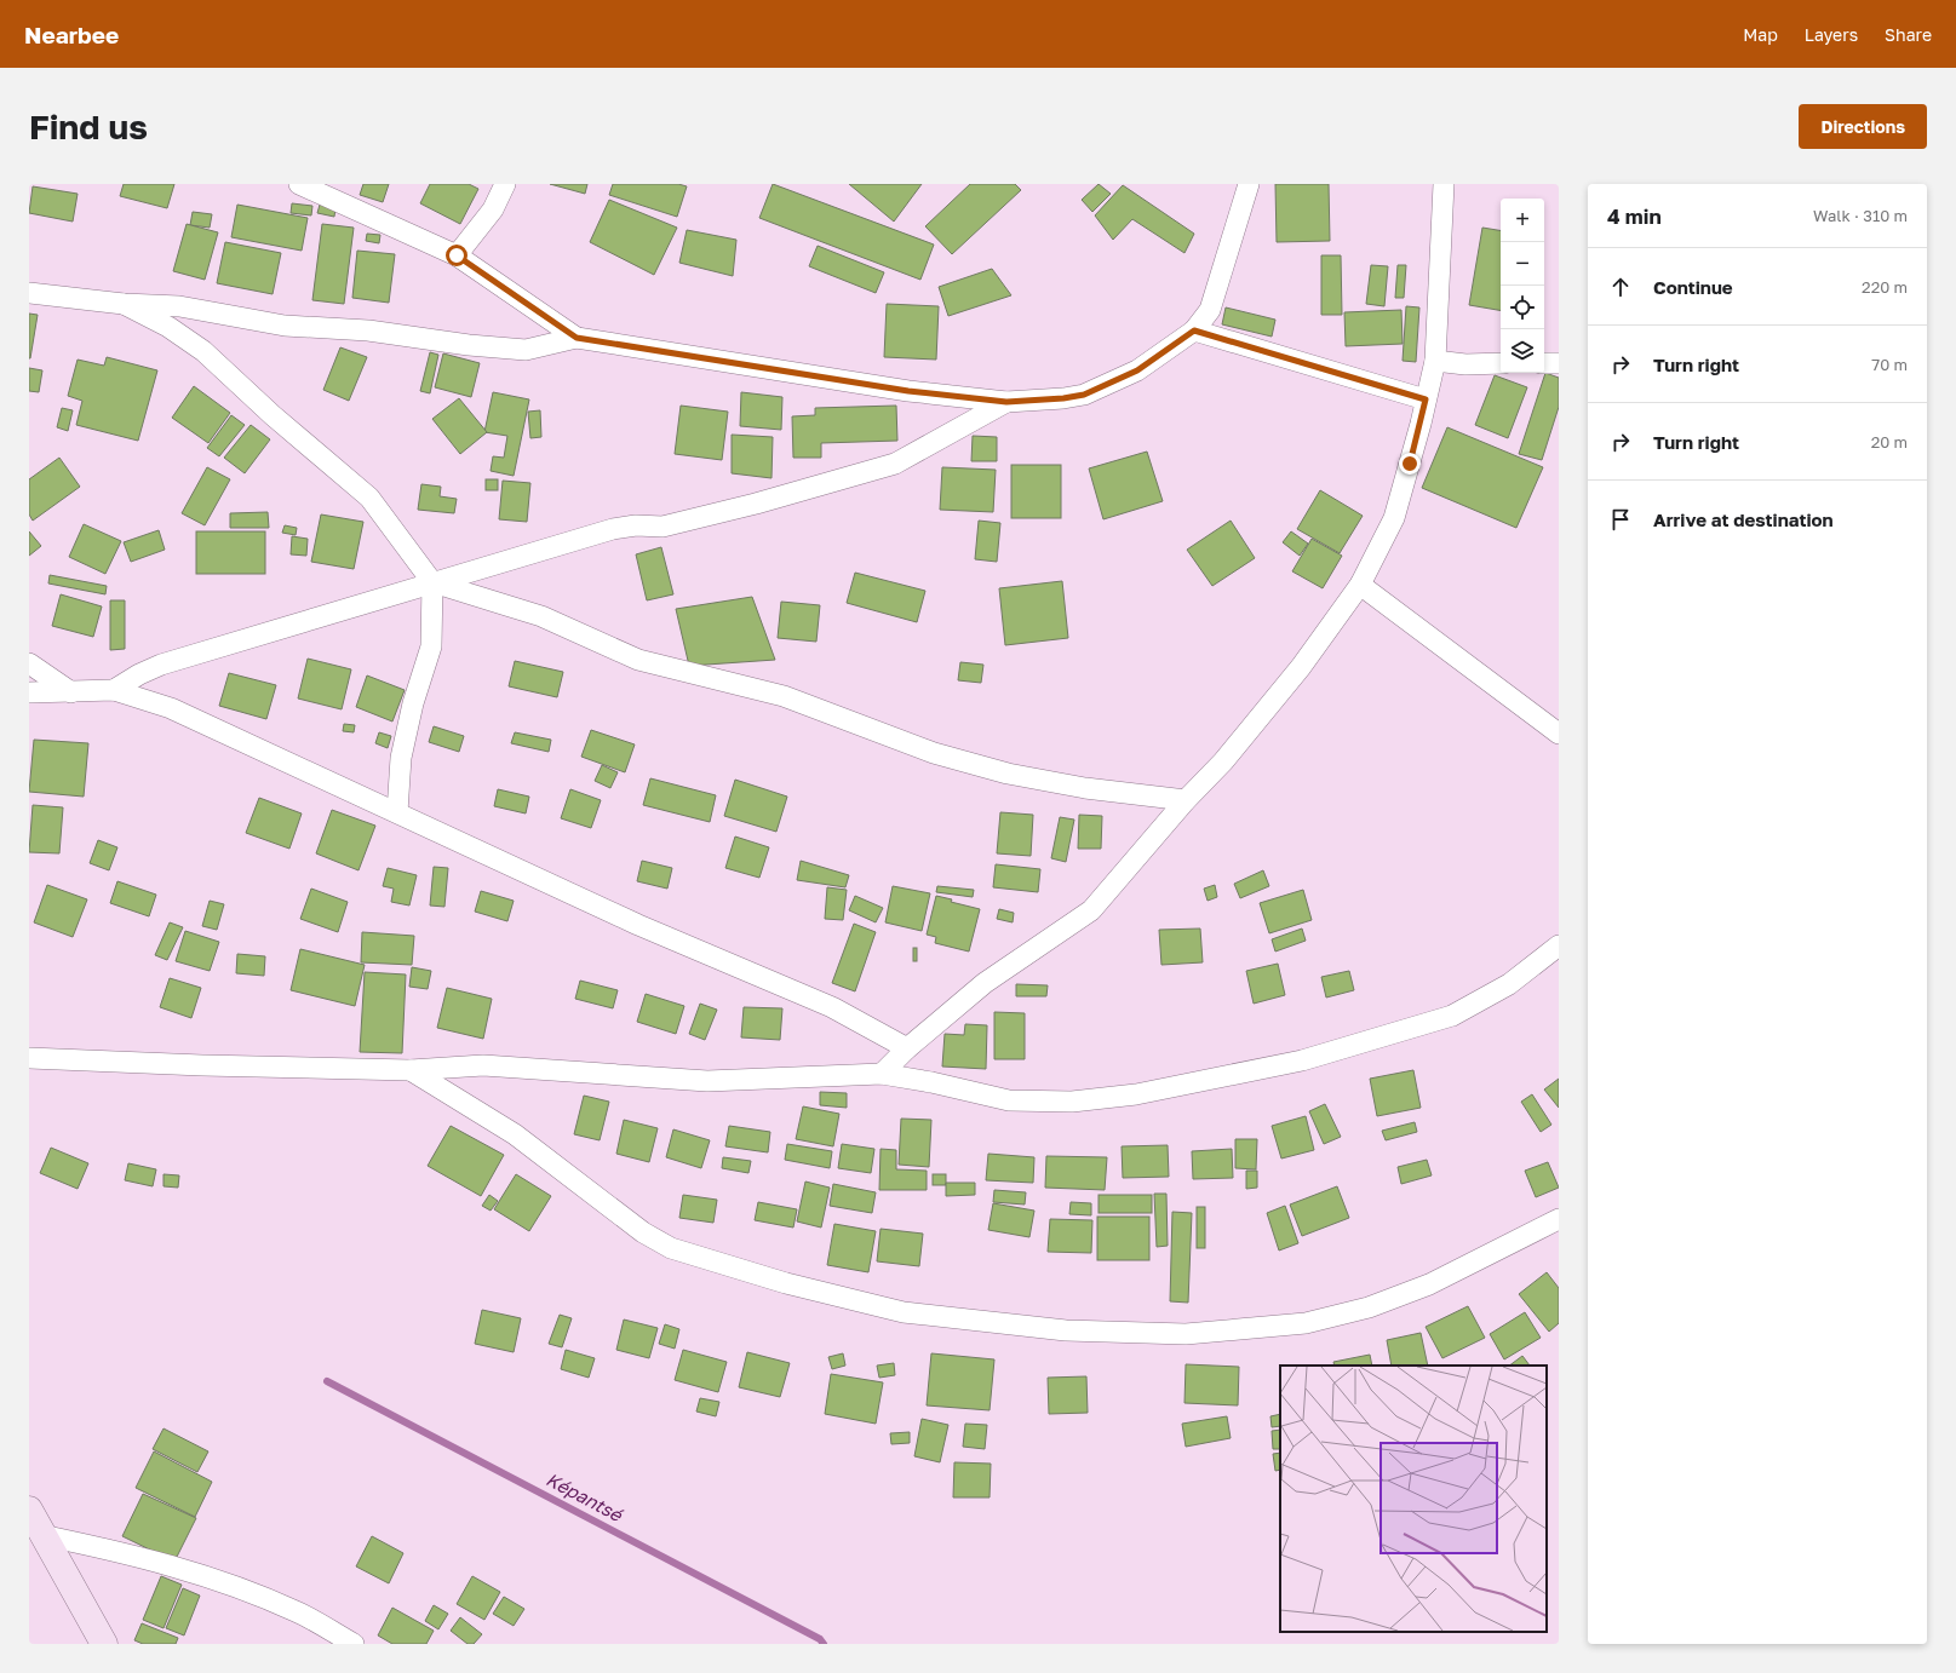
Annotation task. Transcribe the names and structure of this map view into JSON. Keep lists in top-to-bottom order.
{
  "water": ["Képantsé"],
  "page": {
    "header": "Nearbee",
    "nav": ["Map", "Layers", "Share"],
    "buttons": "Directions",
    "title": "Find us",
    "heading": ["4 min", "Walk · 310 m"],
    "map_buttons": ["+", "−"],
    "list": [
      ["Continue", "220 m"],
      ["Turn right", "70 m"],
      ["Turn right", "20 m"],
      "Arrive at destination"
    ]
  }
}
